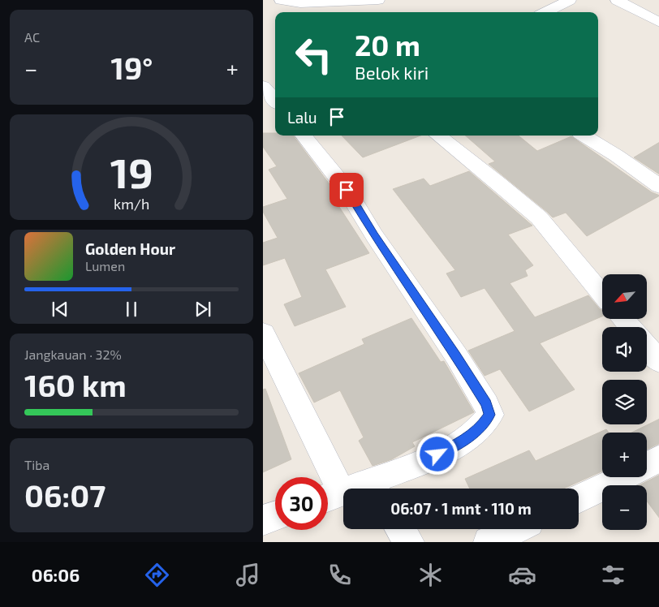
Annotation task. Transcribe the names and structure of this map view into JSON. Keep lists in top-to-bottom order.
{
  "north": "bottom left",
  "page": {
    "tile": [
      "AC",
      ["Jangkauan · 32%", "160 km"],
      ["Tiba", "06:07"]
    ],
    "turn": ["20 m", "Belok kiri"],
    "heat": ["−", "19°", "+"],
    "then": "Lalu",
    "song": ["Golden Hour", "Lumen"],
    "map_buttons": ["+", "−"],
    "limit": "30",
    "trip": "06:07 · 1 mnt · 110 m",
    "tabs": "06:06",
    "gauge": ["19", "km/h"]
  }
}
